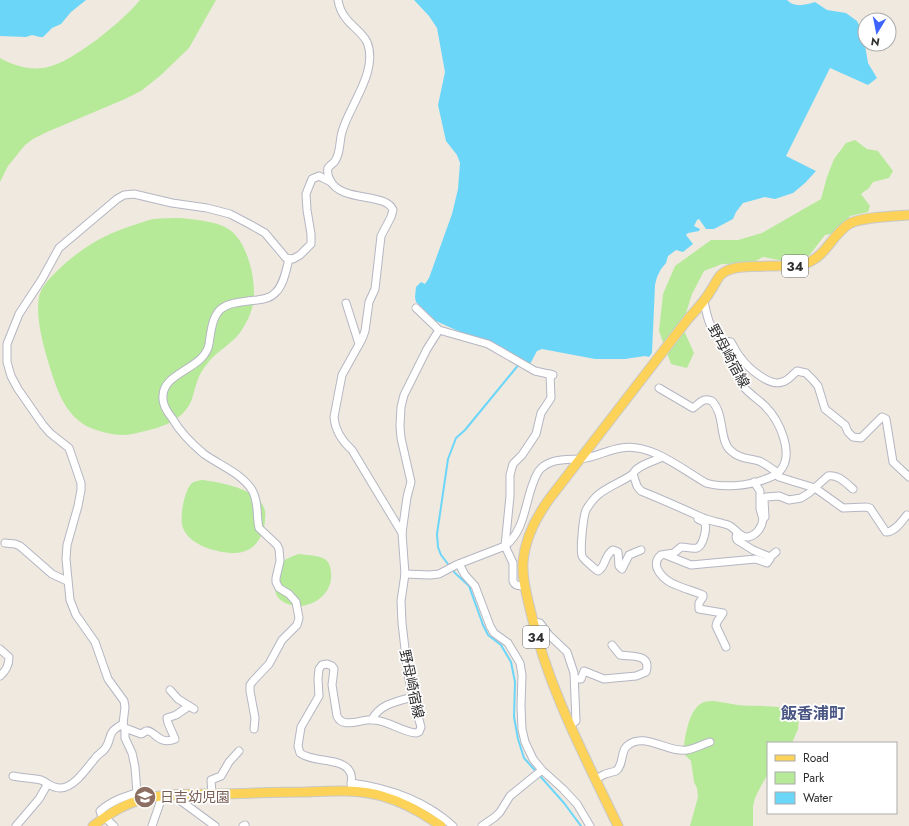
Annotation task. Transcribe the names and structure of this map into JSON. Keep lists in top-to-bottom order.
{
  "streets": {
    "main road": ["34", "野母崎宿線"]
  },
  "districts": ["飯香浦町"],
  "places": {
    "school or university": ["日吉幼児園"]
  },
  "legend": ["Road", "Park", "Water"],
  "north": "bottom"
}
